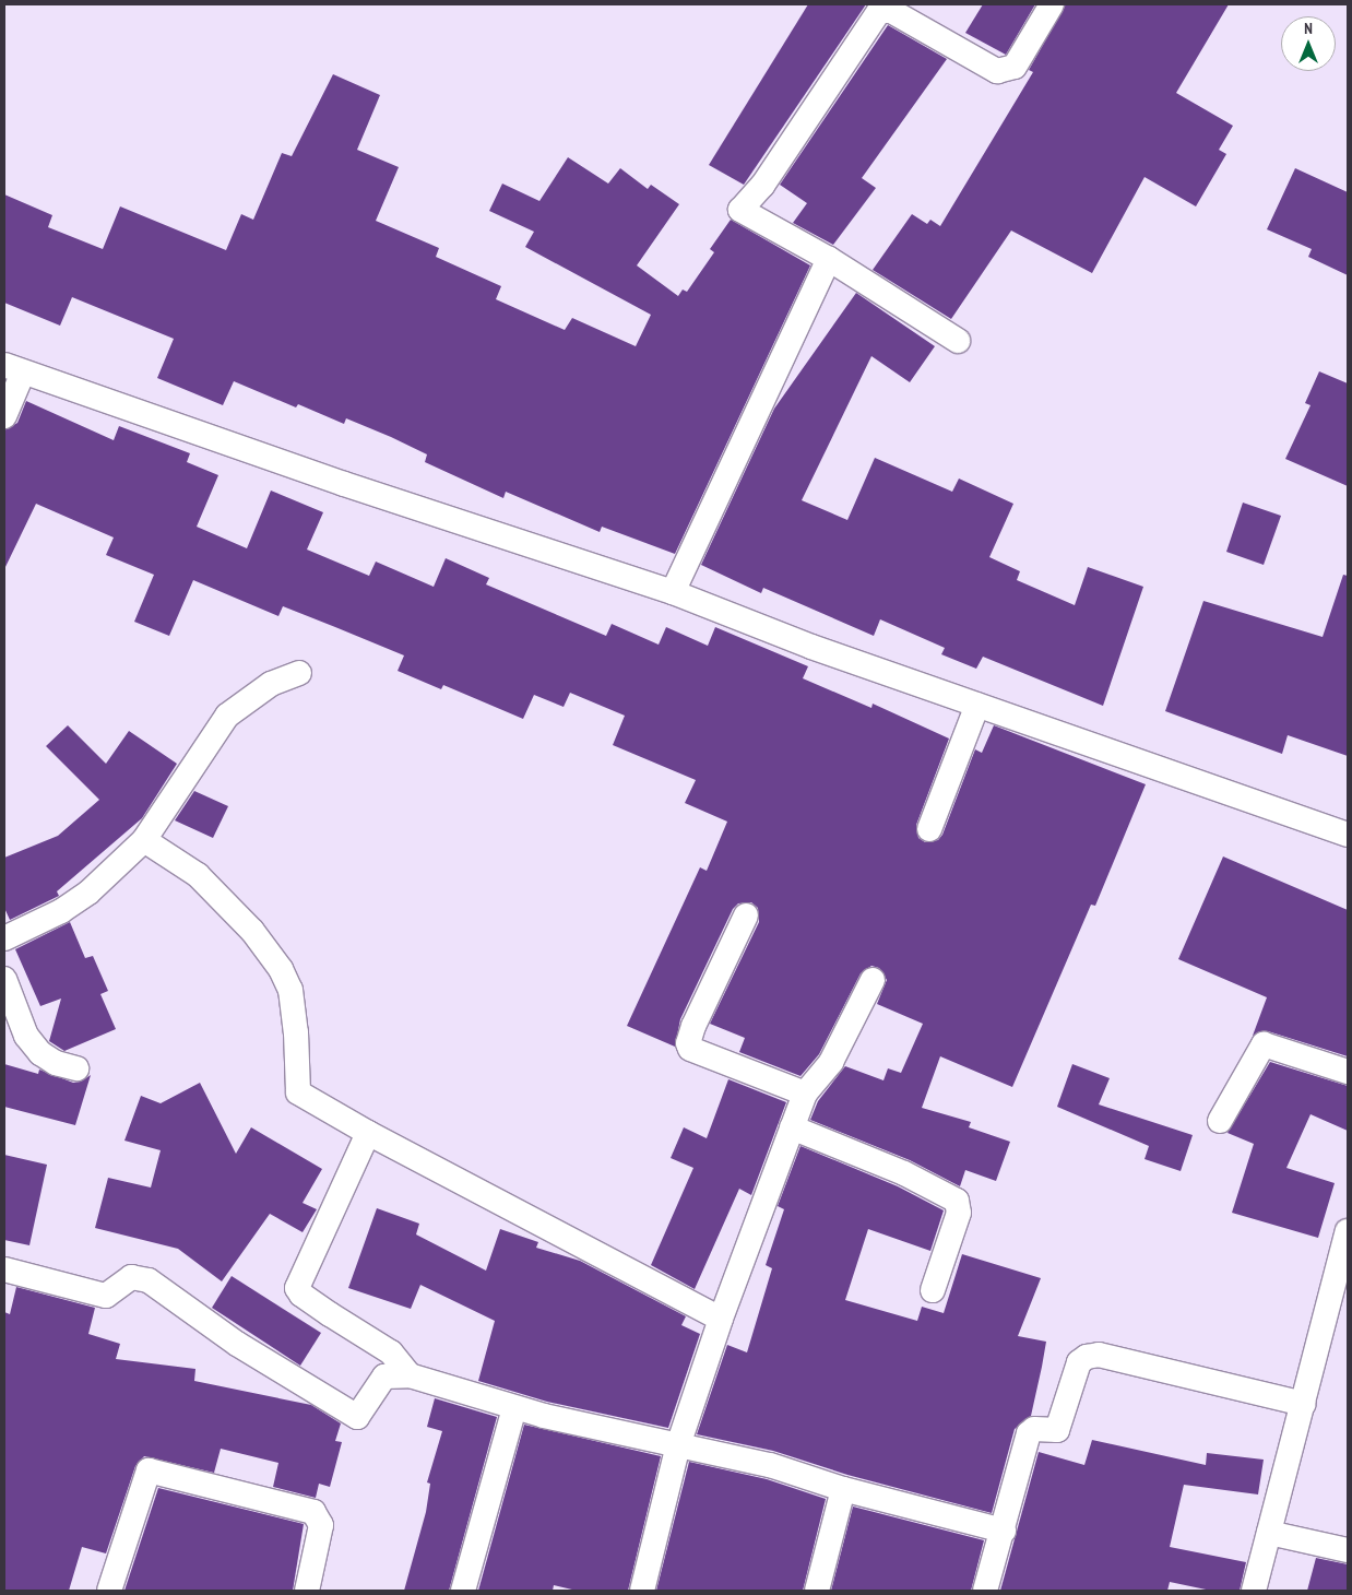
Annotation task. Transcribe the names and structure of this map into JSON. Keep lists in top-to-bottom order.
{
  "north": "top"
}
